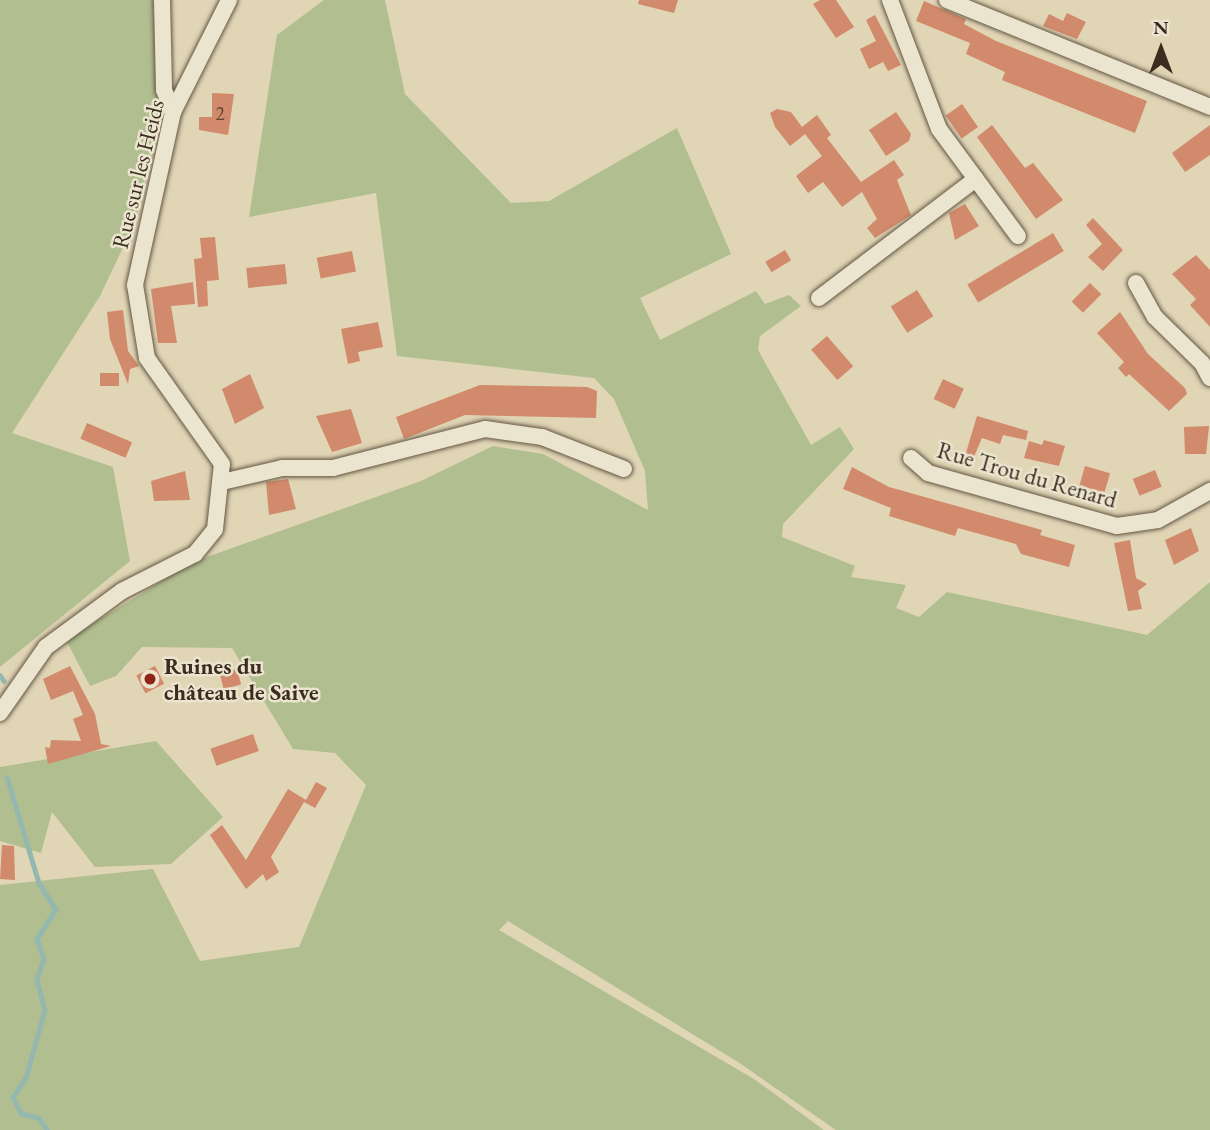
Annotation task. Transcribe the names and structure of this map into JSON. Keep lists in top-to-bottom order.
{
  "streets": {
    "street": ["Rue sur les Heids", "Rue Trou du Renard"]
  },
  "places": ["Ruines du château de Saive"],
  "house_numbers": ["2"],
  "north": "top"
}
